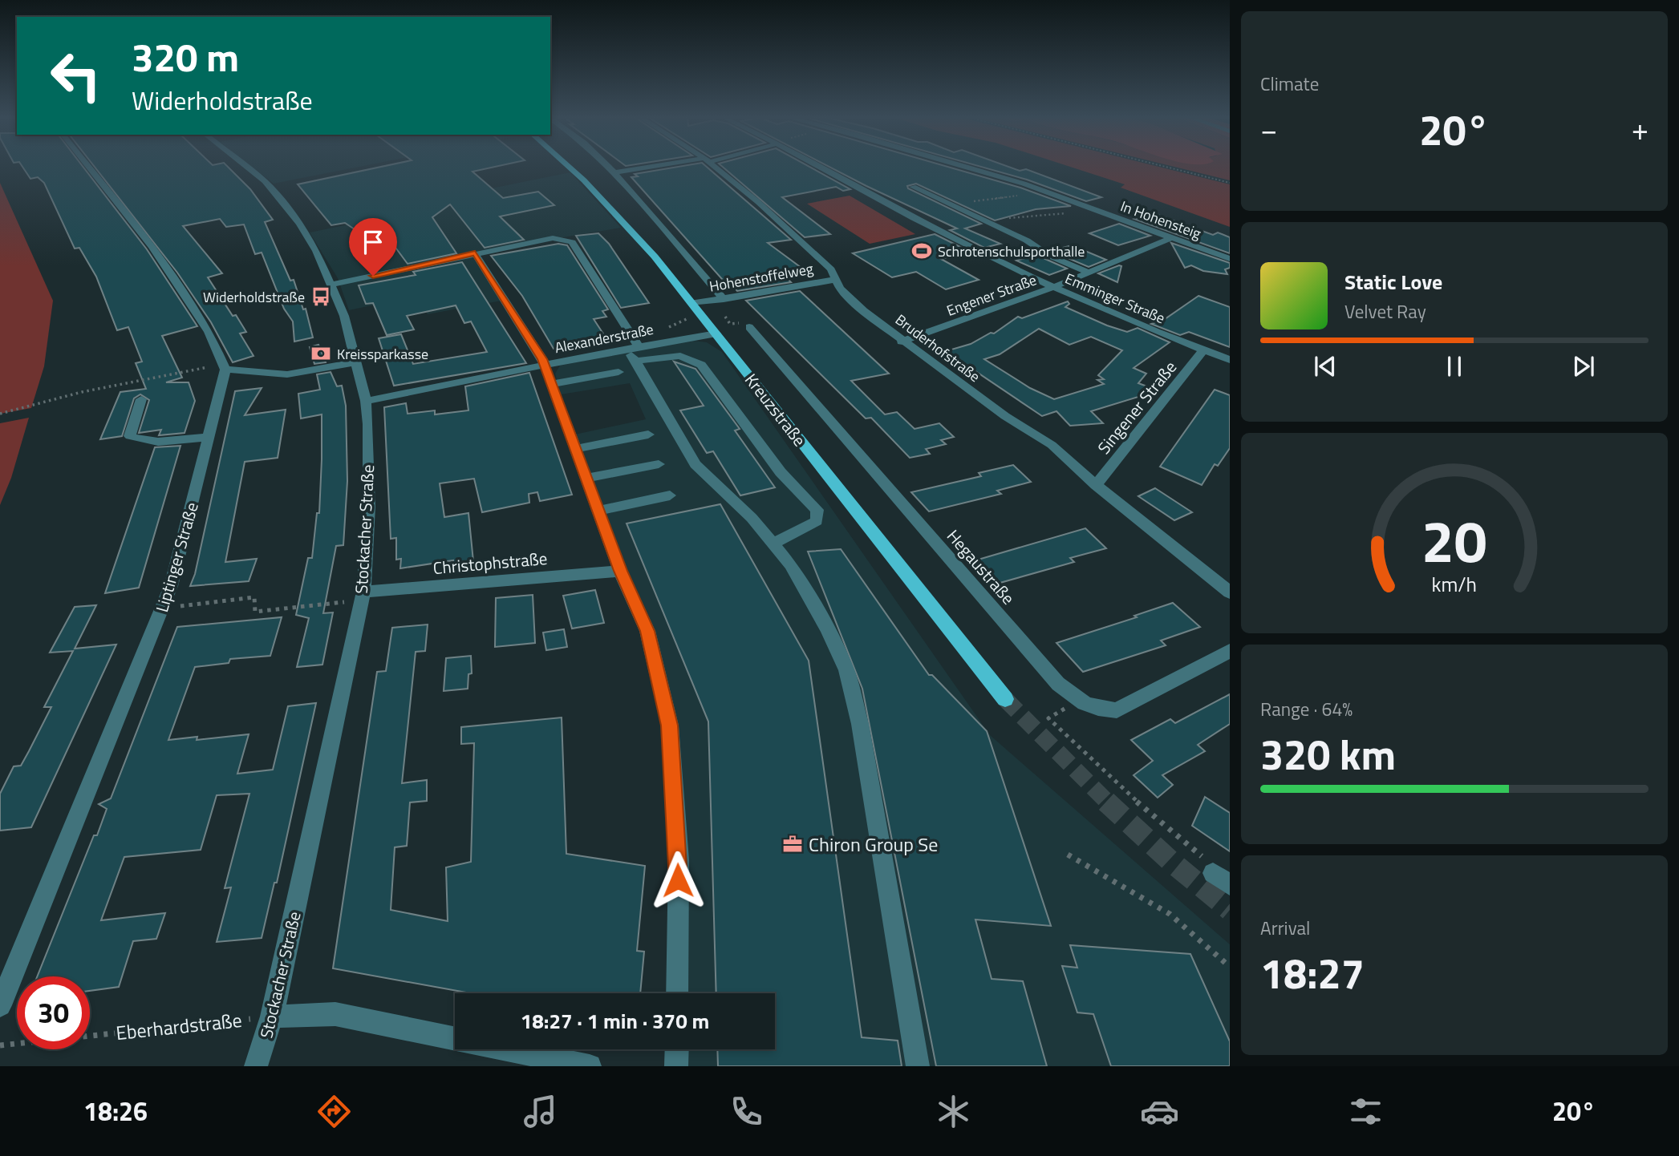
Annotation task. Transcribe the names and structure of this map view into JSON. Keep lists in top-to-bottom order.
{
  "streets": {
    "main road": ["Kreuzstraße"],
    "street": [
      "In Hohensteig",
      "Hohenstoffelweg",
      "Engener Straße",
      "Emminger Straße",
      "Alexanderstraße",
      "Bruderhofstraße",
      "Singener Straße",
      "Stockacher Straße",
      "Liptinger Straße",
      "Christophstraße",
      "Hegaustraße"
    ],
    "path": ["Eberhardstraße"]
  },
  "crossings": [
    ["In Hohensteig", "Engener Straße"],
    ["Hohenstoffelweg", "Bruderhofstraße"],
    ["Hohenstoffelweg", "Kreuzstraße"],
    ["Engener Straße", "Emminger Straße"],
    ["Engener Straße", "Bruderhofstraße"],
    ["Emminger Straße", "Singener Straße"],
    ["Alexanderstraße", "Kreuzstraße"],
    ["Alexanderstraße", "Stockacher Straße"],
    ["Bruderhofstraße", "Singener Straße"],
    ["Stockacher Straße", "Christophstraße"],
    ["Stockacher Straße", "Eberhardstraße"]
  ],
  "places": {
    "sports": ["Schrotenschulsporthalle"],
    "bus stop": ["Widerholdstraße"],
    "bank": ["Kreissparkasse"],
    "office": ["Chiron Group Se"]
  },
  "page": {
    "tile": [
      "Climate",
      ["Range · 64%", "320 km"],
      ["Arrival", "18:27"]
    ],
    "turn": ["320 m", "Widerholdstraße"],
    "heat": ["−", "20°", "+"],
    "song": ["Static Love", "Velvet Ray"],
    "limit": "30",
    "trip": "18:27 · 1 min · 370 m",
    "tabs": ["18:26", "20°"],
    "gauge": ["20", "km/h"]
  }
}
